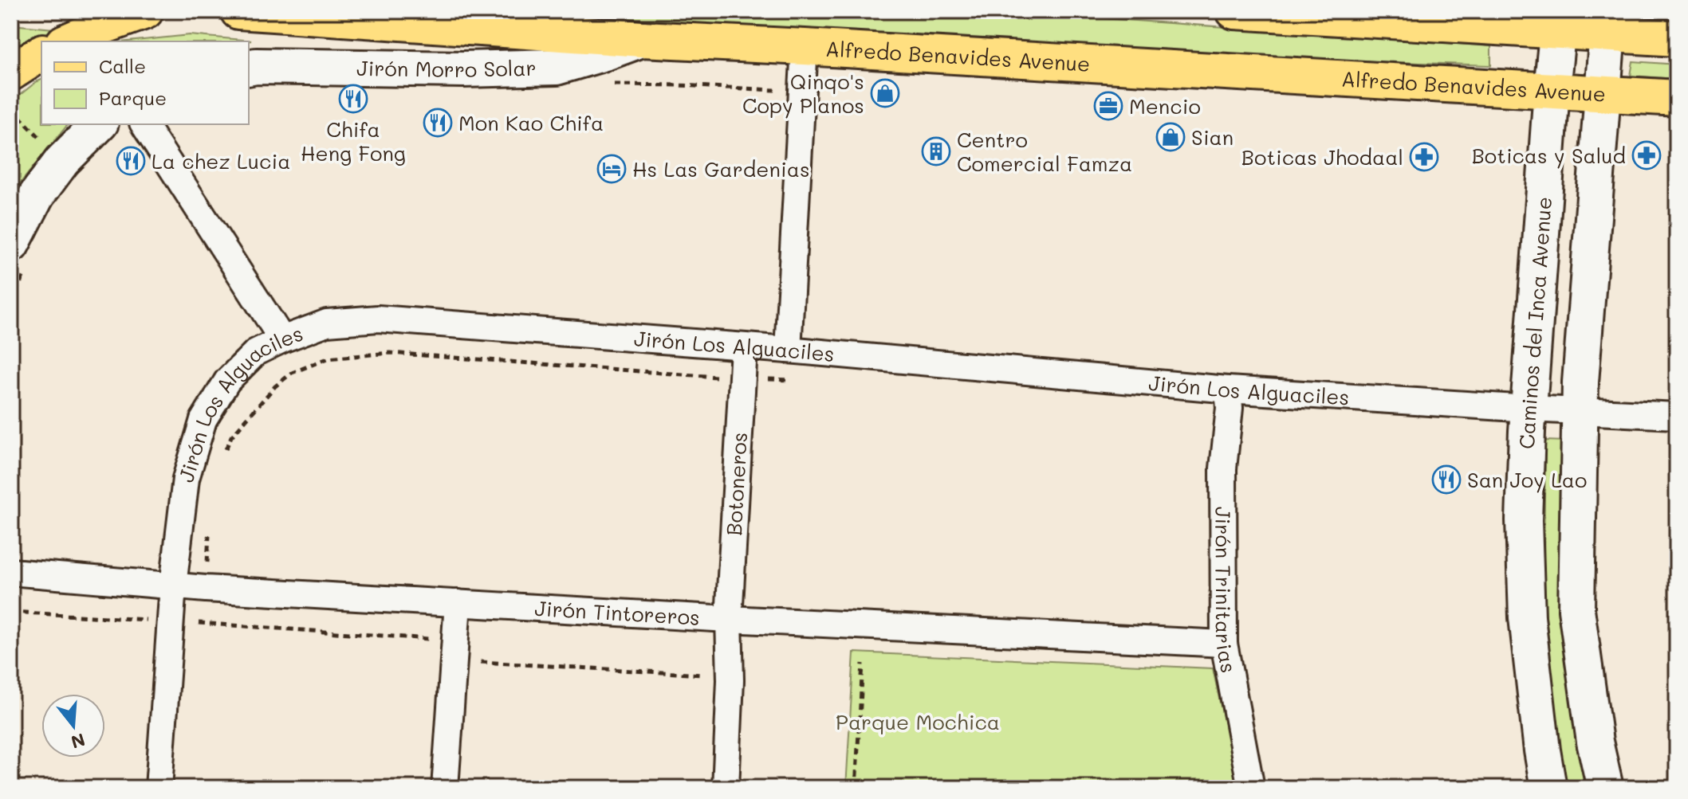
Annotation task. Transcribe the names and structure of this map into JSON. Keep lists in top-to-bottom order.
{
  "streets": {
    "main road": ["Alfredo Benavides Avenue", "Jirón Morro Solar", "Caminos del Inca Avenue"],
    "street": [
      "Jirón Los Alguaciles",
      "Botoneros",
      "Jirón Trinitarias",
      "Jirón Tintoreros"
    ]
  },
  "crossings": [
    ["Alfredo Benavides Avenue", "Jirón Morro Solar"],
    ["Alfredo Benavides Avenue", "Caminos del Inca Avenue"],
    ["Caminos del Inca Avenue", "Jirón Los Alguaciles"],
    ["Jirón Los Alguaciles", "Botoneros"],
    ["Jirón Los Alguaciles", "Jirón Trinitarias"],
    ["Jirón Los Alguaciles", "Jirón Tintoreros"],
    ["Botoneros", "Jirón Tintoreros"],
    ["Jirón Trinitarias", "Jirón Tintoreros"]
  ],
  "parks": ["Parque Mochica"],
  "places": {
    "shop": ["Qinqo's Copy Planos", "Sian"],
    "restaurant": [
      "Chifa Heng Fong",
      "Mon Kao Chifa",
      "La chez Lucia",
      "San Joy Lao"
    ],
    "office": ["Mencio"],
    "building": ["Centro Comercial Famza"],
    "pharmacy": ["Boticas y Salud", "Boticas Jhodaal"],
    "hotel": ["Hs Las Gardenias"]
  },
  "legend": ["Calle", "Parque"],
  "north": "bottom"
}
